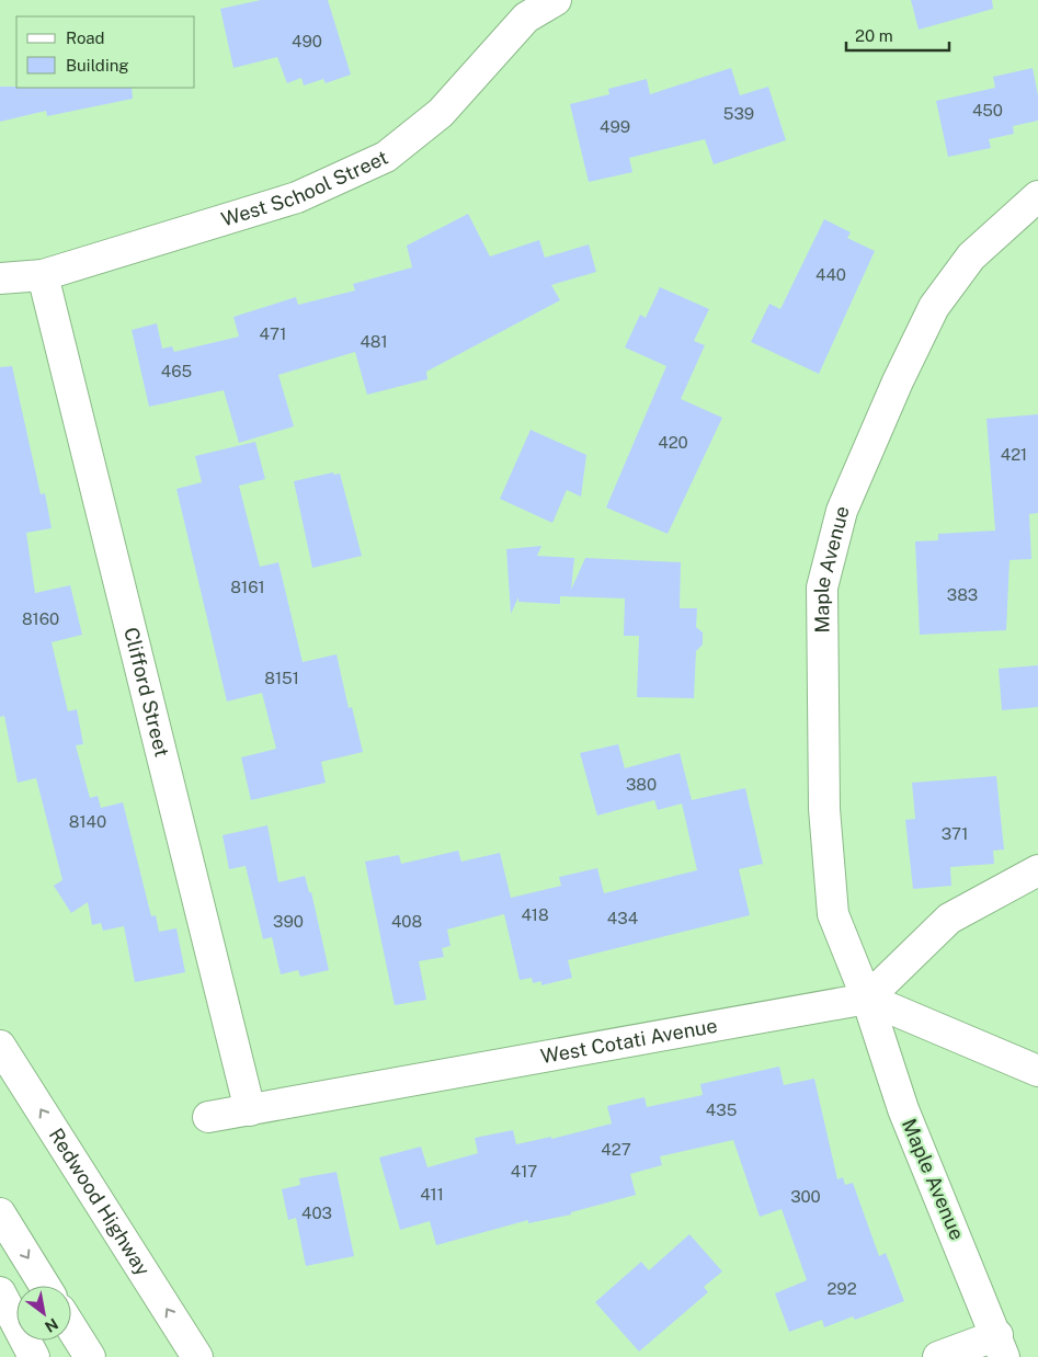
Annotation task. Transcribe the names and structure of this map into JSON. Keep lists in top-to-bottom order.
{
  "streets": {
    "main road": [
      "West School Street",
      "Maple Avenue",
      "Clifford Street",
      "West Cotati Avenue",
      "Redwood Highway"
    ]
  },
  "crossings": [
    ["West School Street", "Clifford Street"],
    ["Maple Avenue", "West Cotati Avenue"],
    ["Clifford Street", "West Cotati Avenue"]
  ],
  "house_numbers": [
    "490",
    "450",
    "539",
    "499",
    "440",
    "471",
    "481",
    "465",
    "420",
    "421",
    "8161",
    "383",
    "8160",
    "8151",
    "380",
    "8140",
    "371",
    "418",
    "434",
    "390",
    "408",
    "435",
    "427",
    "417",
    "411",
    "300",
    "403",
    "292"
  ],
  "legend": ["Road", "Building"],
  "scale_bar": "20 m",
  "north": "bottom right"
}
